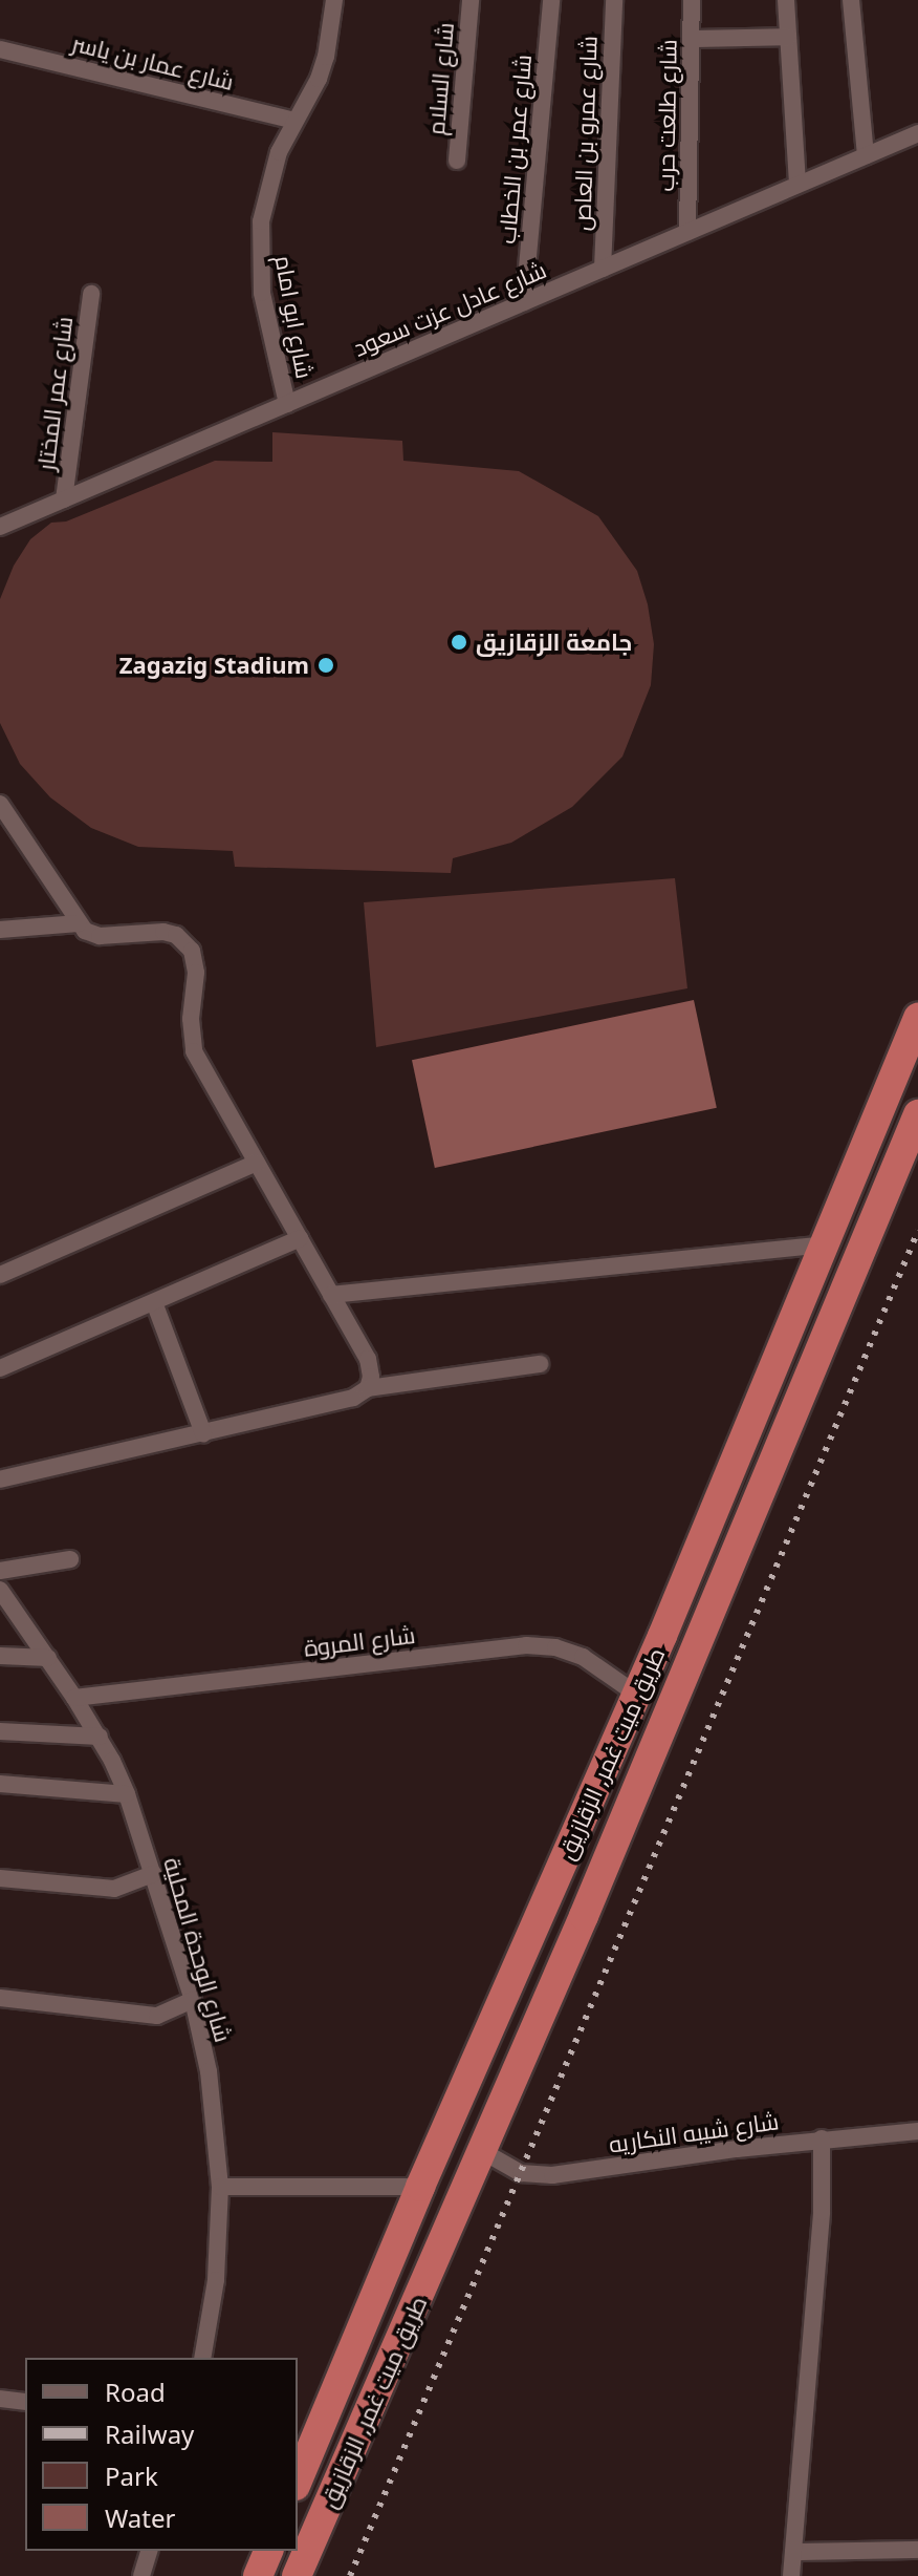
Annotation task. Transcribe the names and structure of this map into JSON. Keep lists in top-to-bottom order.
{
  "streets": {
    "highway": ["طريق ميت غمر, الزقازيق"],
    "street": [
      "شارع عمار بن ياسر",
      "شارع السلام",
      "شارع طلعت حرب",
      "شارع عمرو بن العاص",
      "شارع عمر بن الخطاب",
      "شارع عادل عزت سعود",
      "شارع ابو امام",
      "شارع عمر المختار",
      "شارع المروة",
      "شارع الوحدة المحلية",
      "شارع شيبه النكاريه"
    ]
  },
  "crossings": [
    ["شارع عمار بن ياسر", "شارع ابو امام"],
    ["شارع طلعت حرب", "شارع عادل عزت سعود"],
    ["شارع عمرو بن العاص", "شارع عادل عزت سعود"],
    ["شارع عمر بن الخطاب", "شارع عادل عزت سعود"],
    ["شارع عادل عزت سعود", "شارع ابو امام"],
    ["شارع عادل عزت سعود", "شارع عمر المختار"],
    ["شارع المروة", "طريق ميت غمر, الزقازيق"],
    ["شارع المروة", "شارع الوحدة المحلية"],
    ["طريق ميت غمر, الزقازيق", "شارع شيبه النكاريه"]
  ],
  "places": ["جامعة الزقازيق", "Zagazig Stadium"],
  "legend": [
    "Road",
    "Railway",
    "Park",
    "Water"
  ]
}
